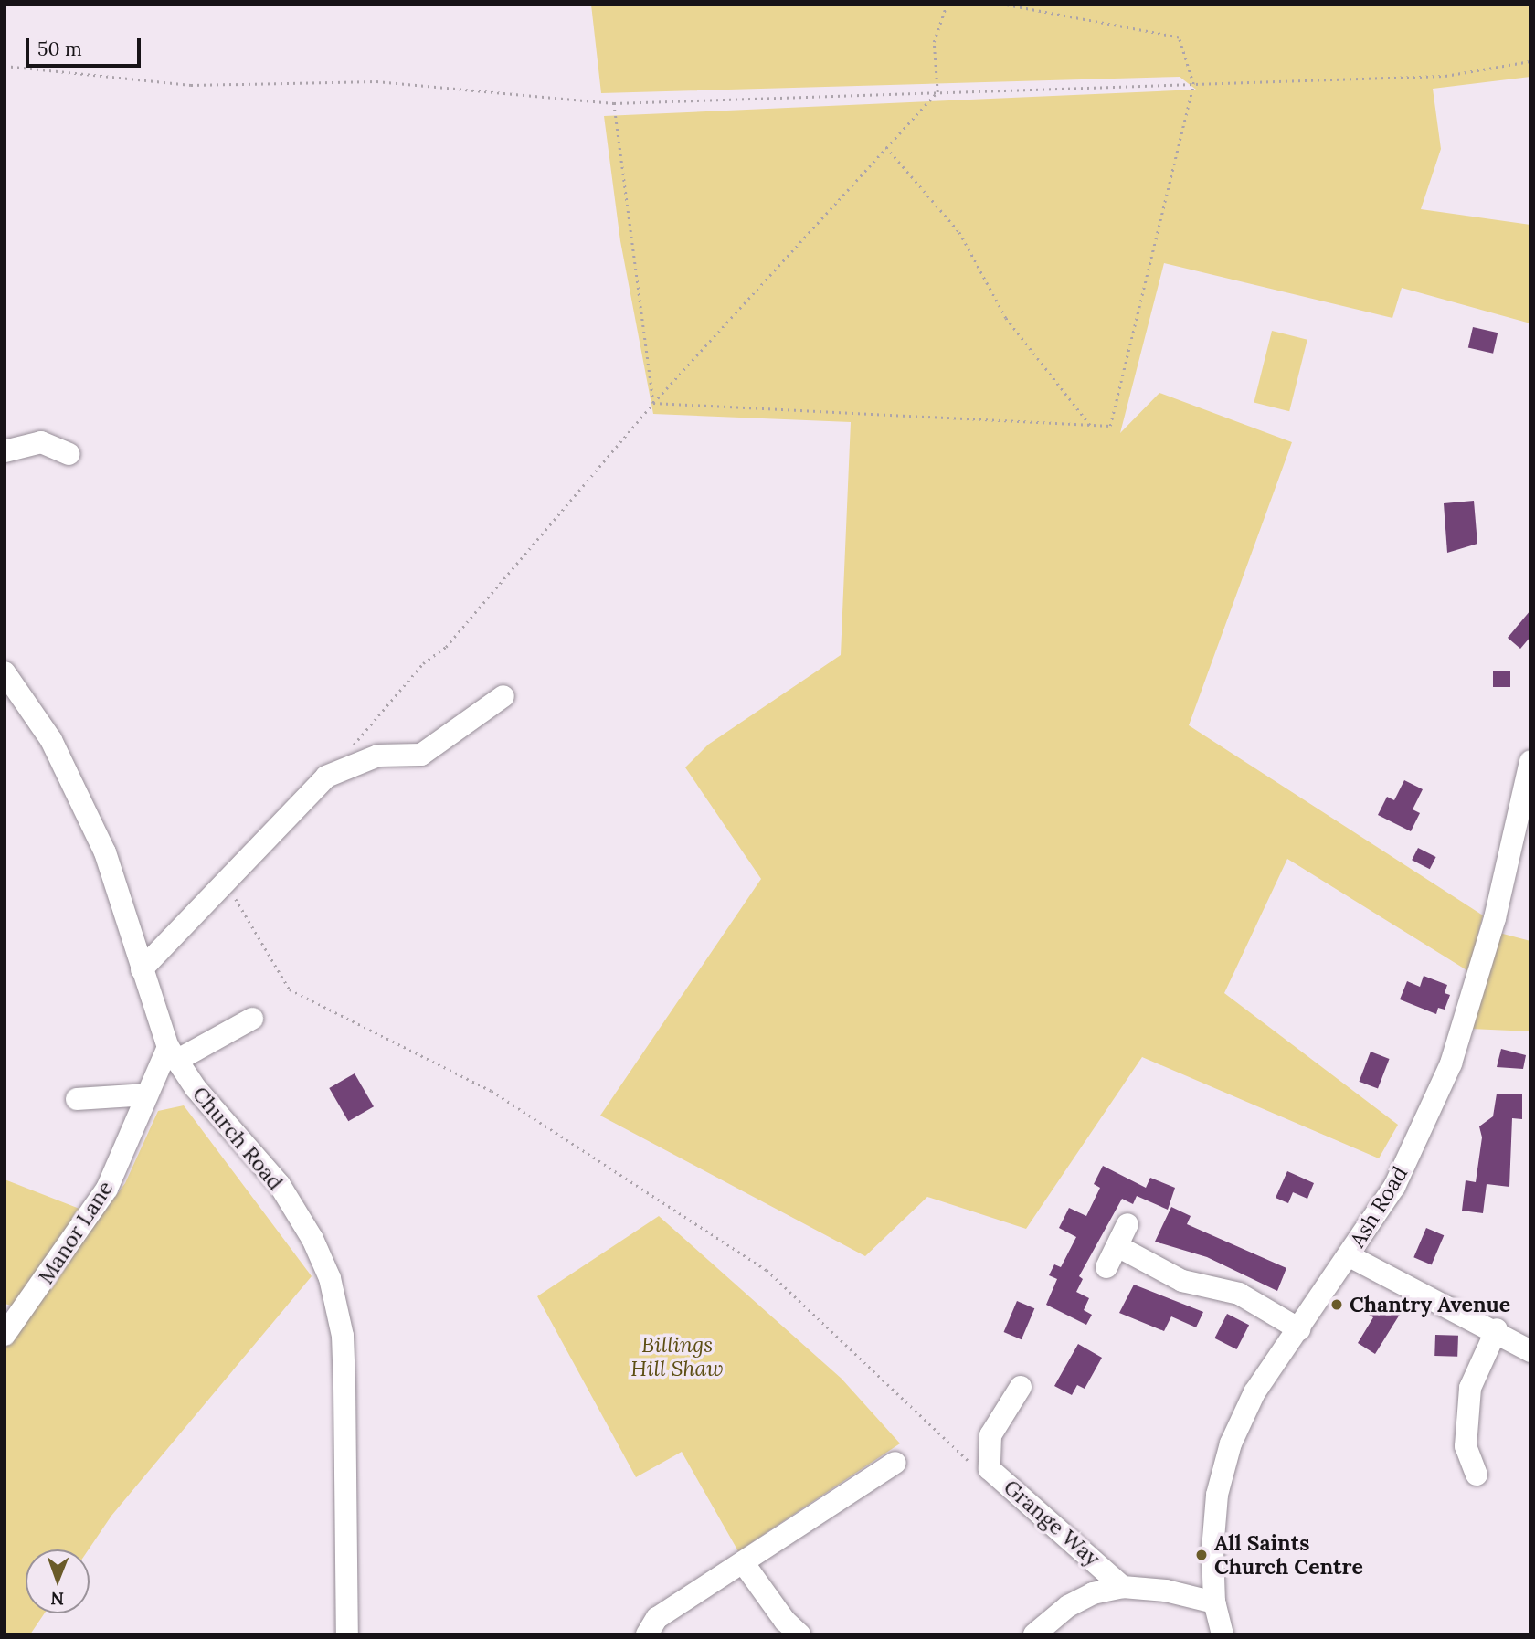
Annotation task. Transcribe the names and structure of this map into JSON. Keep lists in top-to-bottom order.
{
  "streets": {
    "street": [
      "Church Road",
      "Ash Road",
      "Manor Lane",
      "Grange Way"
    ]
  },
  "crossings": [
    ["Church Road", "Manor Lane"]
  ],
  "parks": ["Billings Hill Shaw"],
  "places": ["Chantry Avenue", "All Saints Church Centre"],
  "scale_bar": "50 m",
  "north": "bottom"
}
